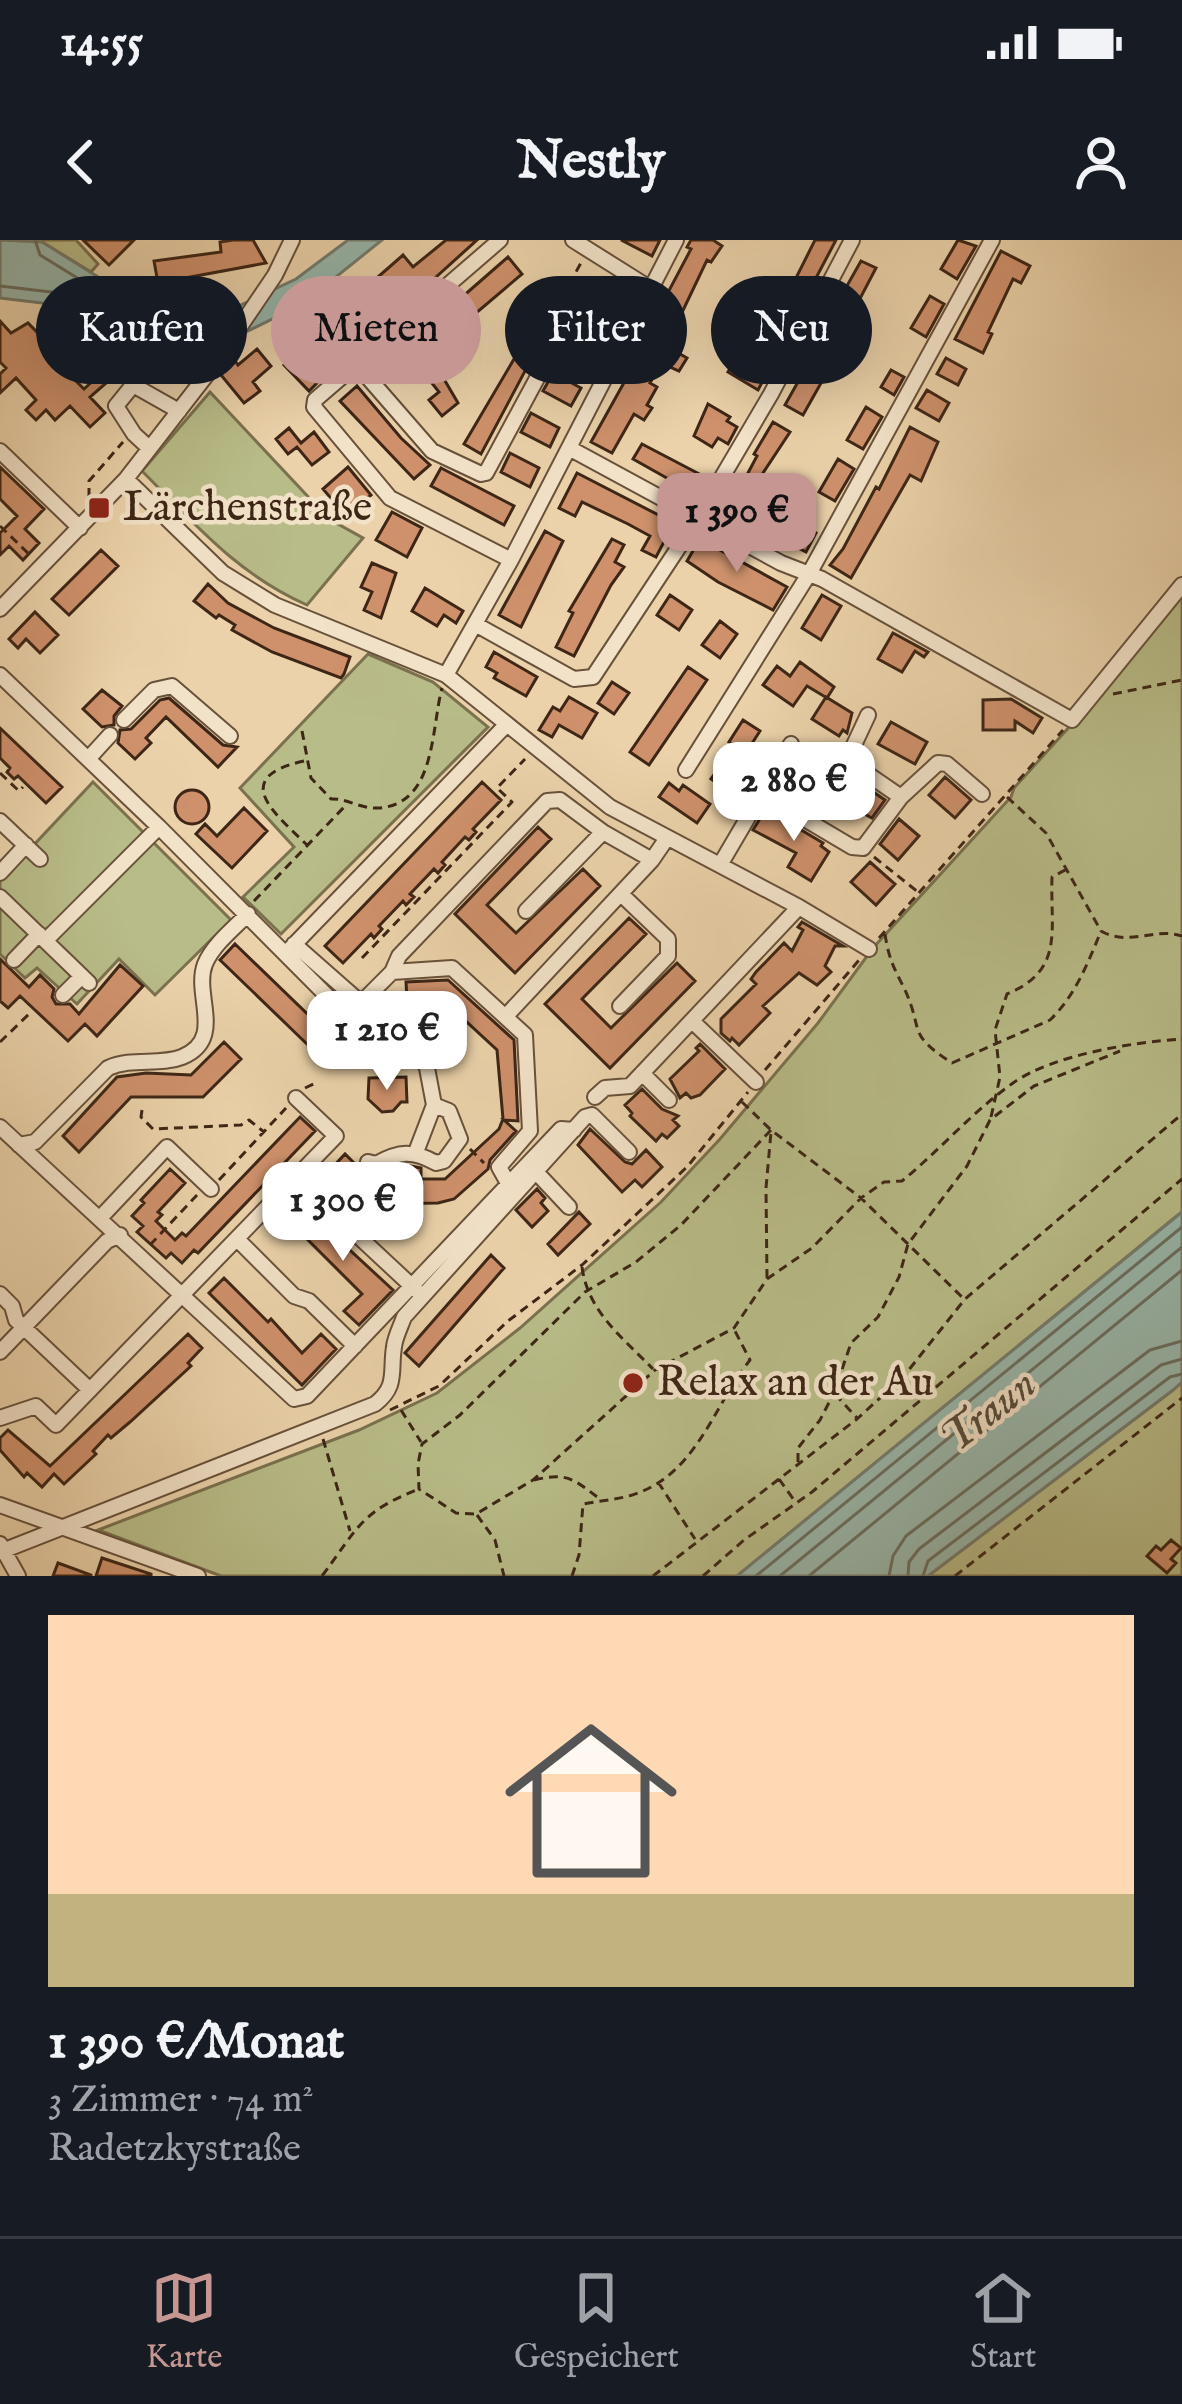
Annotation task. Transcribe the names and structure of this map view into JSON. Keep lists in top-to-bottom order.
{
  "water": ["Traun"],
  "places": {
    "transit": ["Lärchenstraße"],
    "other": ["Relax an der Au"]
  },
  "page": {
    "status": "14:55",
    "header": "Nestly",
    "chip": [
      "Kaufen",
      "Mieten",
      "Filter",
      "Neu"
    ],
    "price": [
      "1 390 €",
      "2 880 €",
      "1 210 €",
      "1 300 €"
    ],
    "list": [
      {
        "name": "1 390 €/Monat",
        "note": "3 Zimmer · 74 m² · Radetzkystraße"
      }
    ],
    "tabs": ["Karte", "Gespeichert", "Start"]
  }
}
